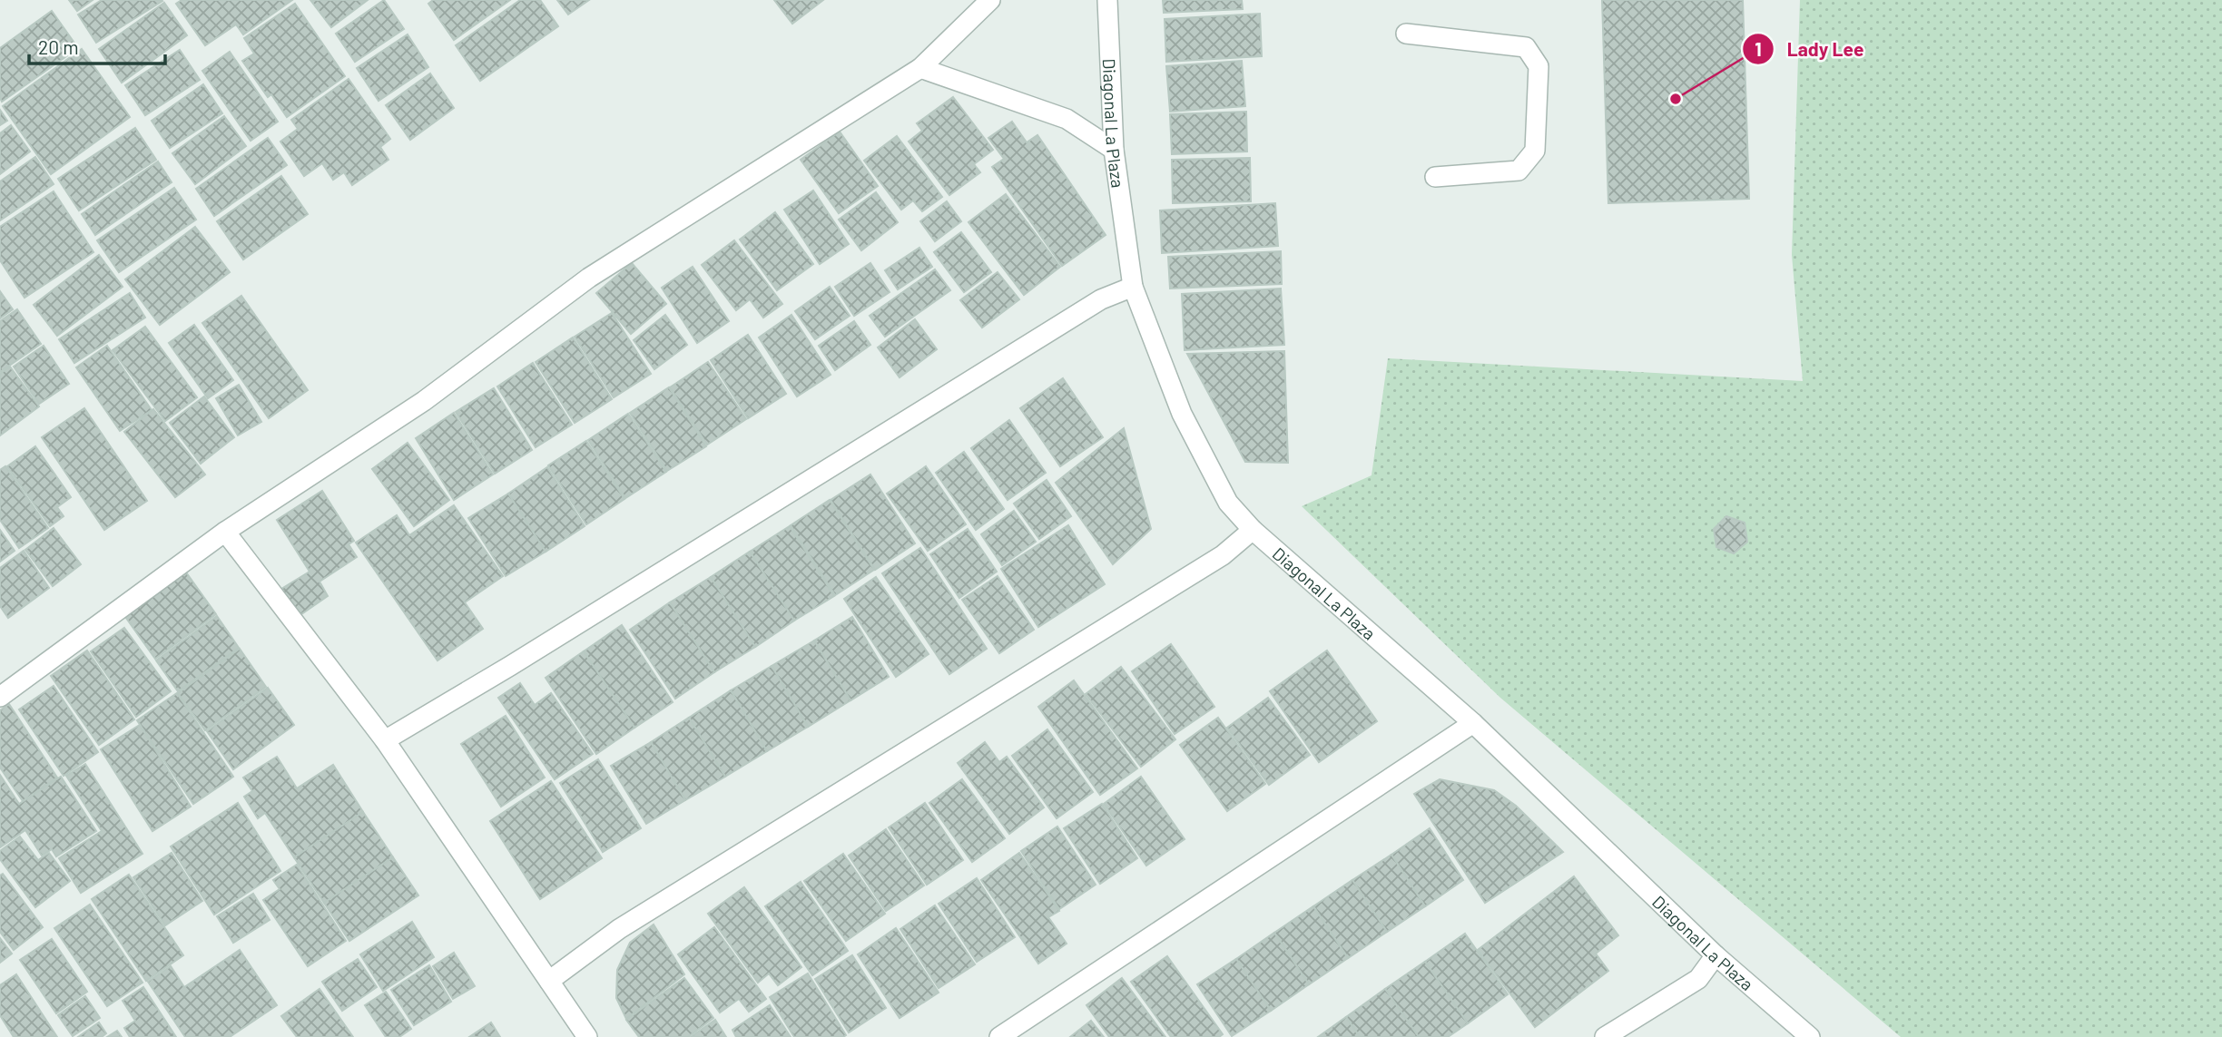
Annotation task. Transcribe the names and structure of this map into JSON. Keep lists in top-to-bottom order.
{
  "streets": {
    "street": ["Diagonal La Plaza"]
  },
  "places": ["Lady Lee"],
  "scale_bar": "20 m"
}
